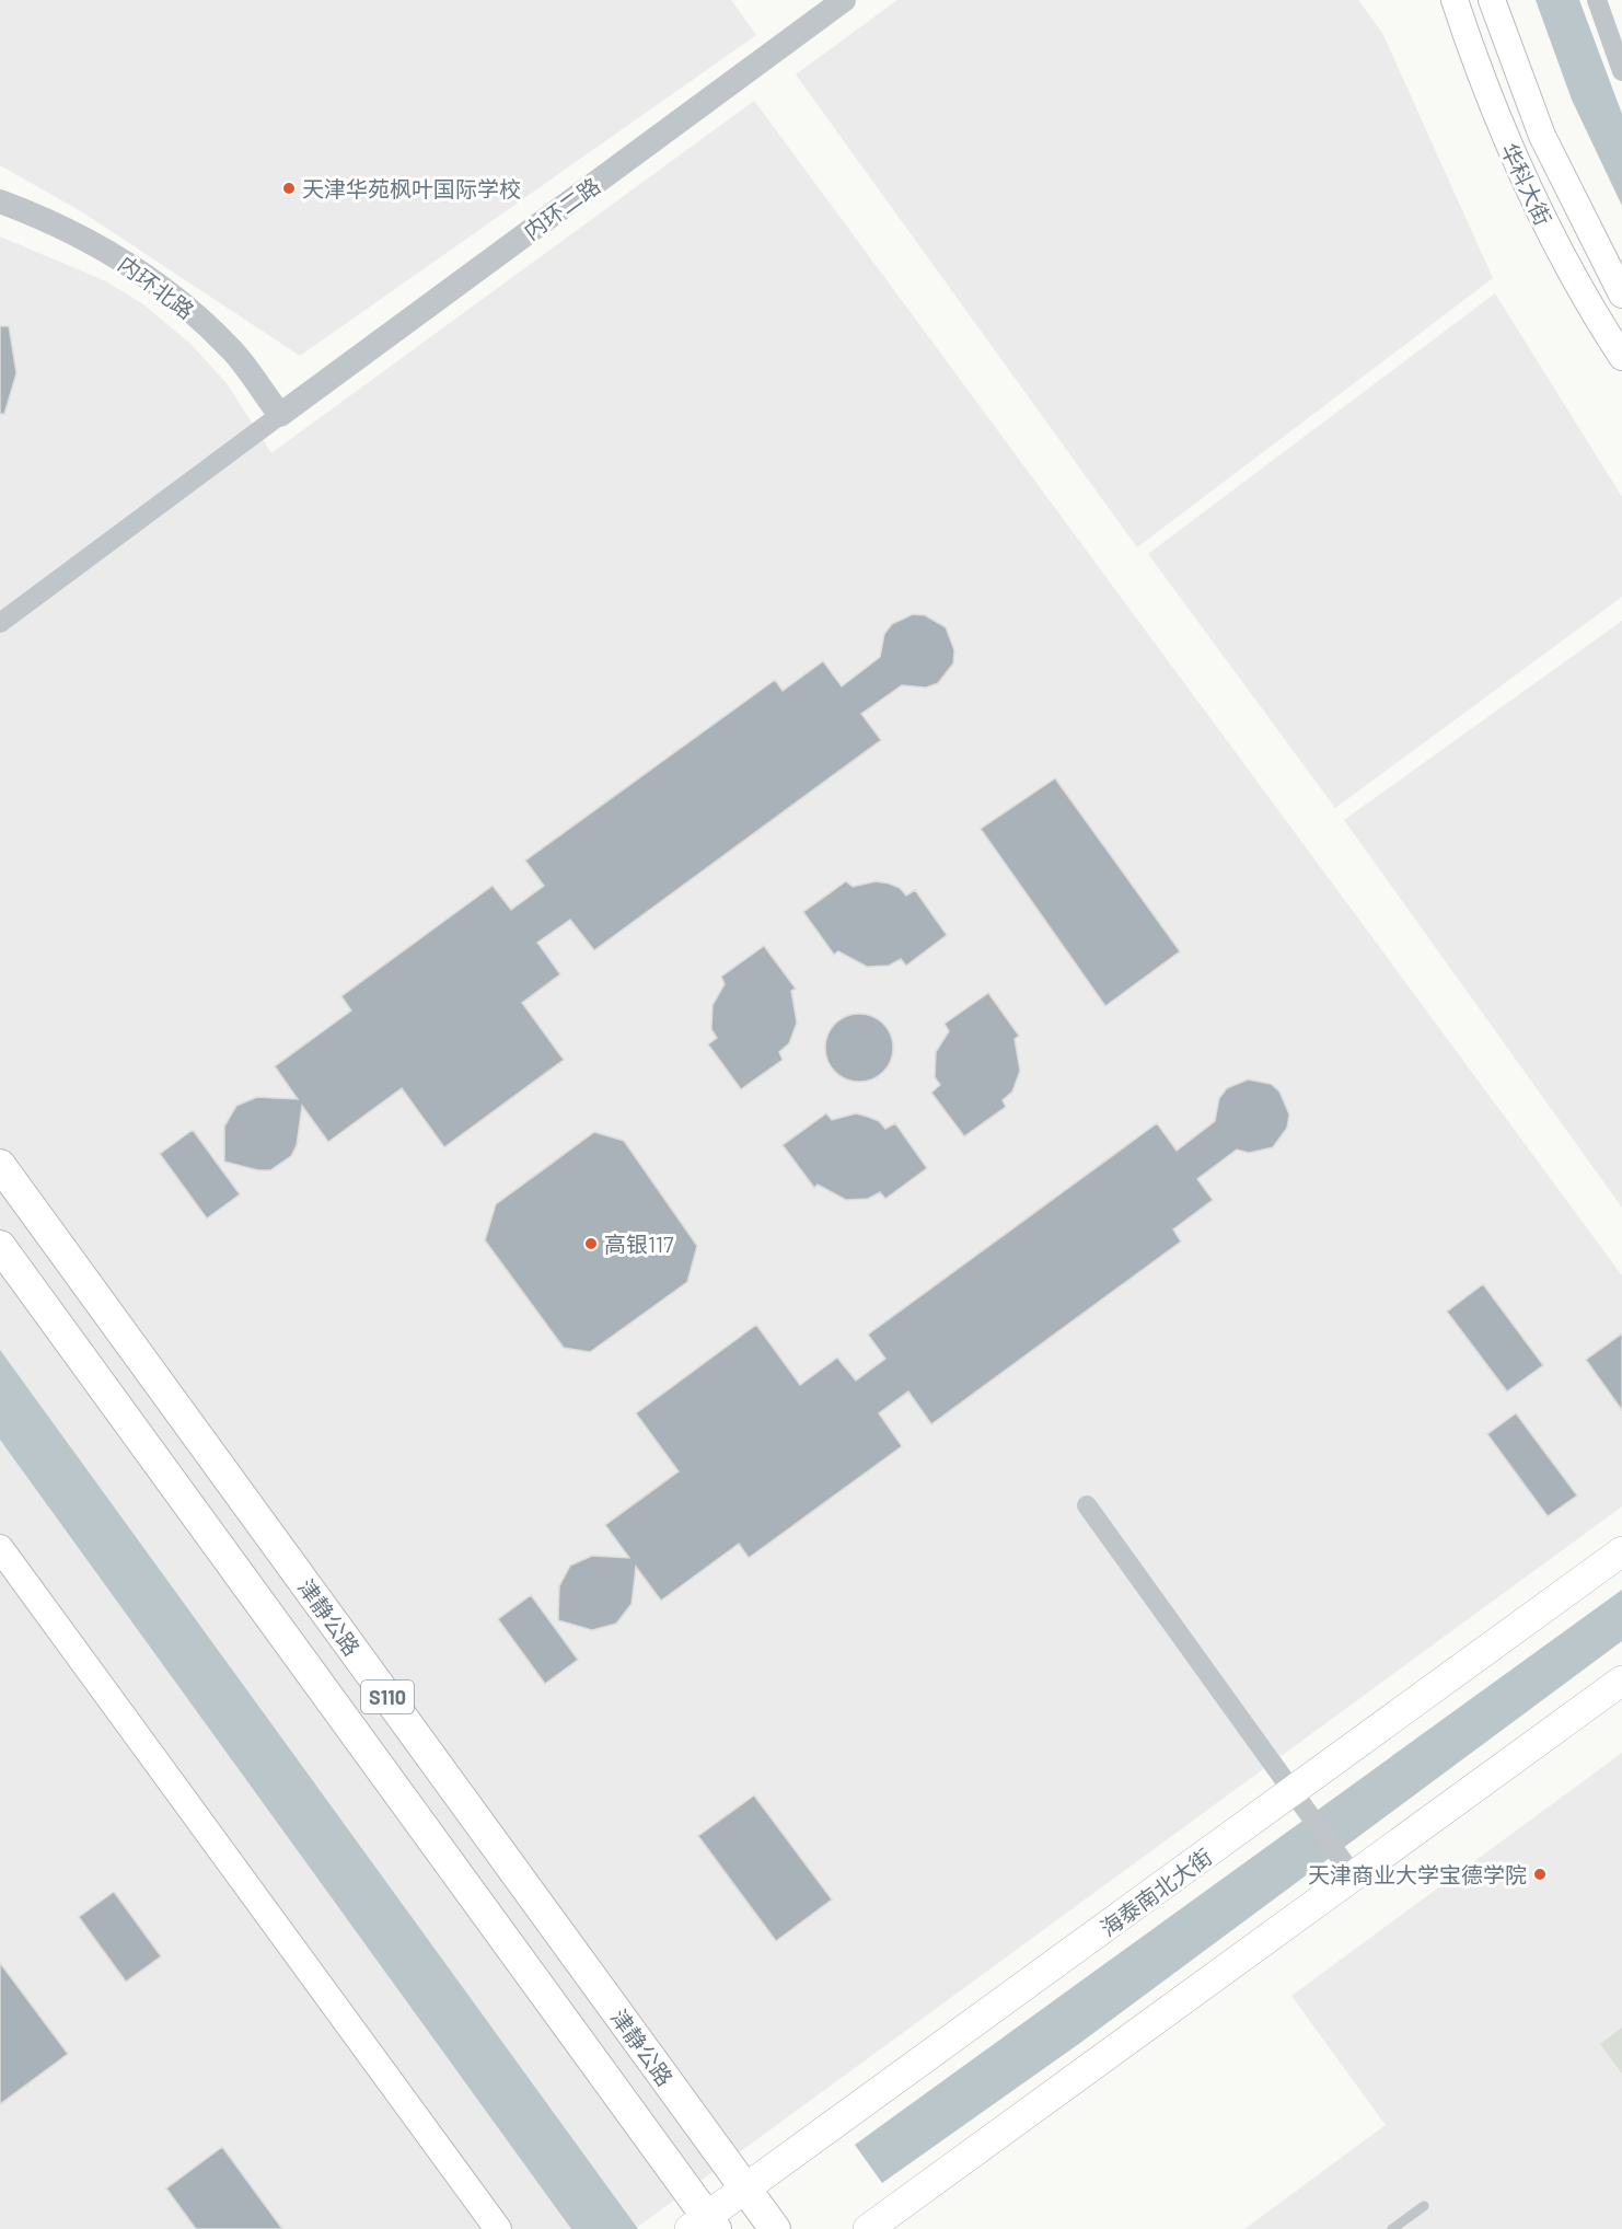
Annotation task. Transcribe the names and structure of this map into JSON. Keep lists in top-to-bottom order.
{
  "streets": {
    "highway": ["津静公路", "S110"],
    "main road": ["华科大街", "海泰南北大街"],
    "street": ["内环二路", "内环北路"]
  },
  "crossings": [
    ["内环二路", "内环北路"],
    ["津静公路", "海泰南北大街"],
    ["S110", "海泰南北大街"]
  ],
  "places": ["天津华苑枫叶国际学校", "高银117", "天津商业大学宝德学院"]
}
